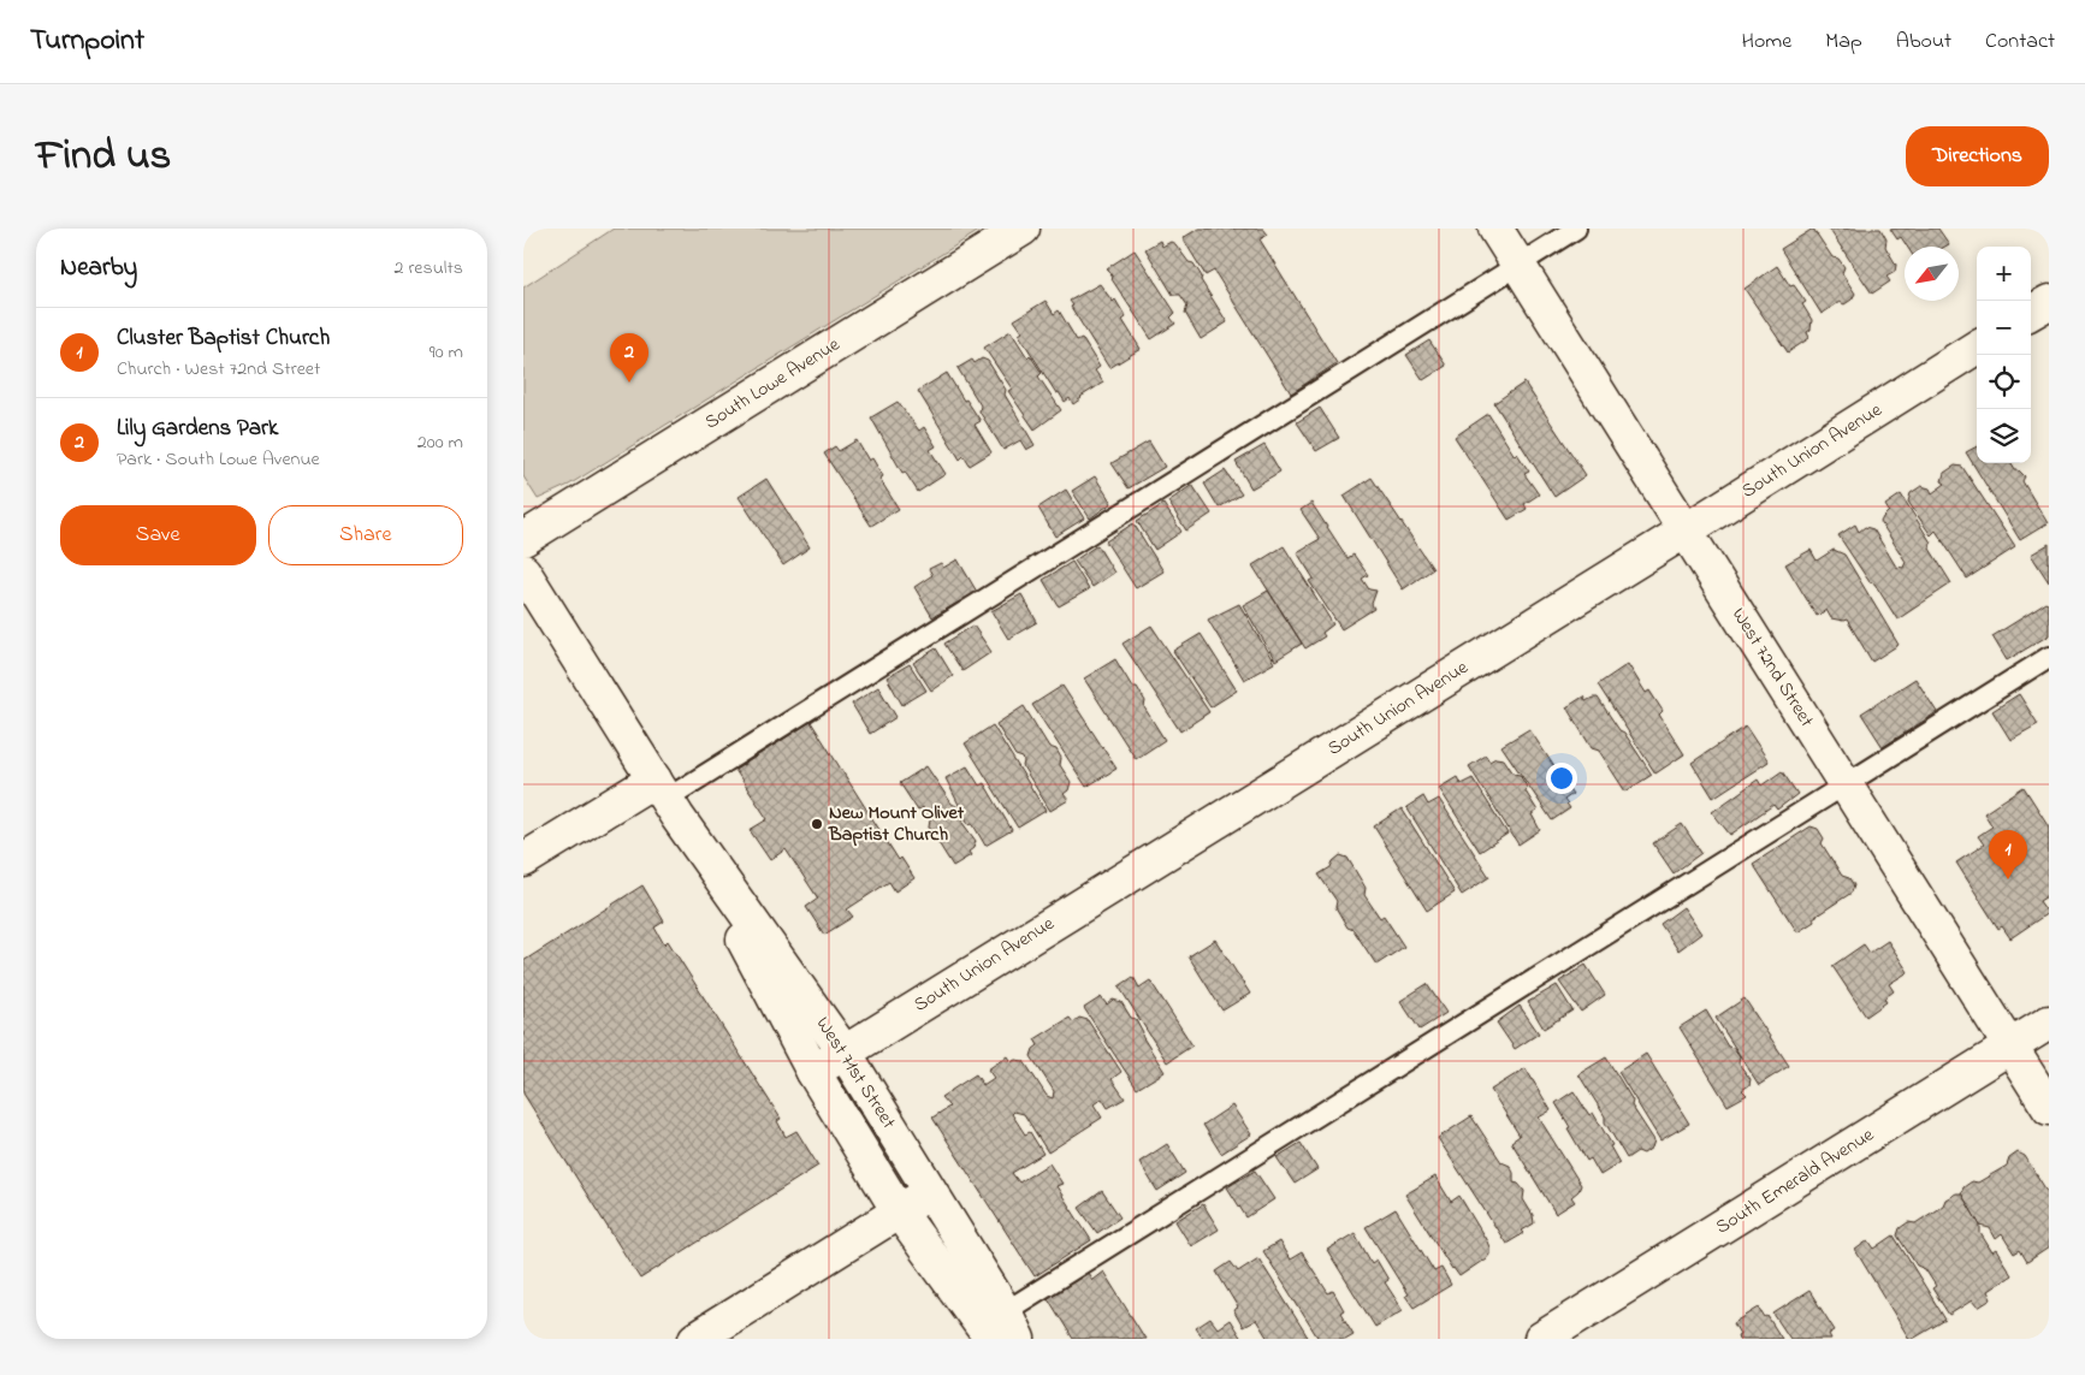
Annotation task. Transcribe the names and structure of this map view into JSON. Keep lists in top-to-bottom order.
{
  "streets": {
    "street": [
      "South Lowe Avenue",
      "South Union Avenue",
      "West 72nd Street",
      "West 71st Street",
      "South Emerald Avenue"
    ]
  },
  "crossings": [
    ["South Union Avenue", "West 72nd Street"],
    ["South Union Avenue", "West 71st Street"],
    ["West 72nd Street", "South Emerald Avenue"]
  ],
  "places": ["New Mount Olivet Baptist Church"],
  "north": "bottom left",
  "page": {
    "header": "Turnpoint",
    "nav": [
      "Home",
      "Map",
      "About",
      "Contact"
    ],
    "title": "Find us",
    "buttons": [
      "Directions",
      ["Save", "Share"]
    ],
    "heading": ["Nearby", "2 results"],
    "map_buttons": ["+", "−"],
    "list": [
      {
        "mark": "1",
        "name": "Cluster Baptist Church",
        "note": "Church · West 72nd Street",
        "value": "90 m"
      },
      {
        "mark": "2",
        "name": "Lily Gardens Park",
        "note": "Park · South Lowe Avenue",
        "value": "200 m"
      }
    ],
    "pins": ["2", "1"]
  }
}
